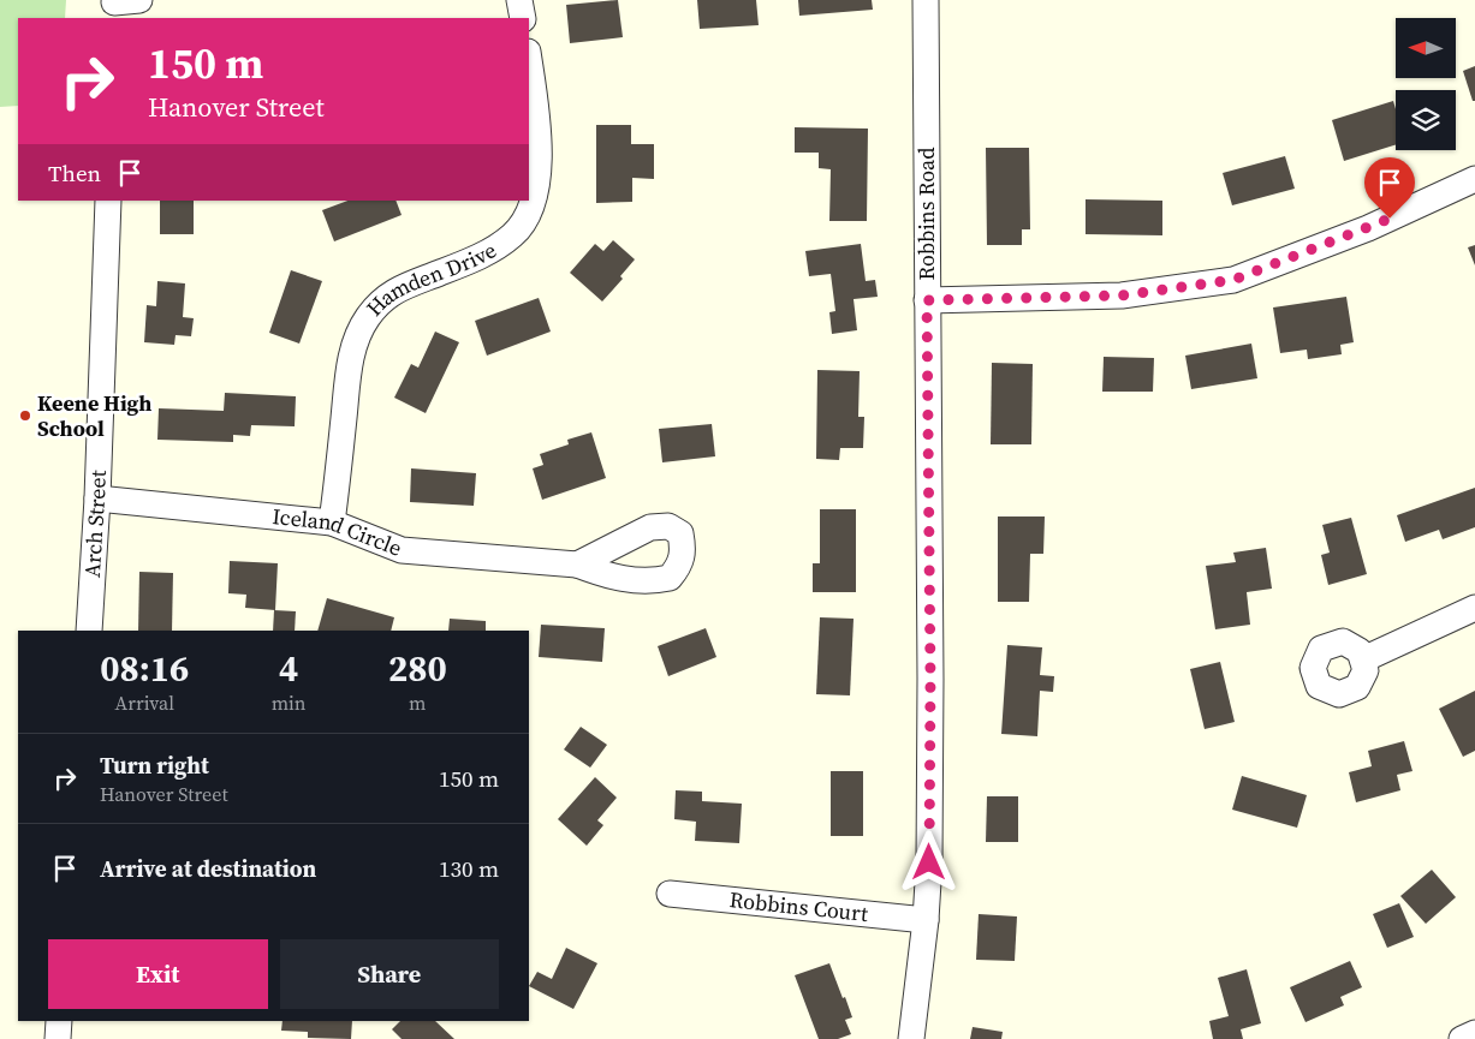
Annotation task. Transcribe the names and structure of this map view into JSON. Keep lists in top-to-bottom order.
{
  "streets": {
    "street": [
      "Robbins Road",
      "Hamden Drive",
      "Arch Street",
      "Iceland Circle",
      "Robbins Court"
    ]
  },
  "crossings": [
    ["Robbins Road", "Robbins Court"],
    ["Hamden Drive", "Iceland Circle"],
    ["Arch Street", "Iceland Circle"]
  ],
  "places": ["Keene High School"],
  "north": "left",
  "page": {
    "turn": ["150 m", "Hanover Street"],
    "then": "Then",
    "eta": [
      "08:16",
      "Arrival",
      "4",
      "min",
      "280",
      "m"
    ],
    "list": [
      {
        "name": "Turn right",
        "note": "Hanover Street",
        "value": "150 m"
      },
      {
        "name": "Arrive at destination",
        "value": "130 m"
      }
    ],
    "buttons": ["Exit", "Share"]
  }
}
